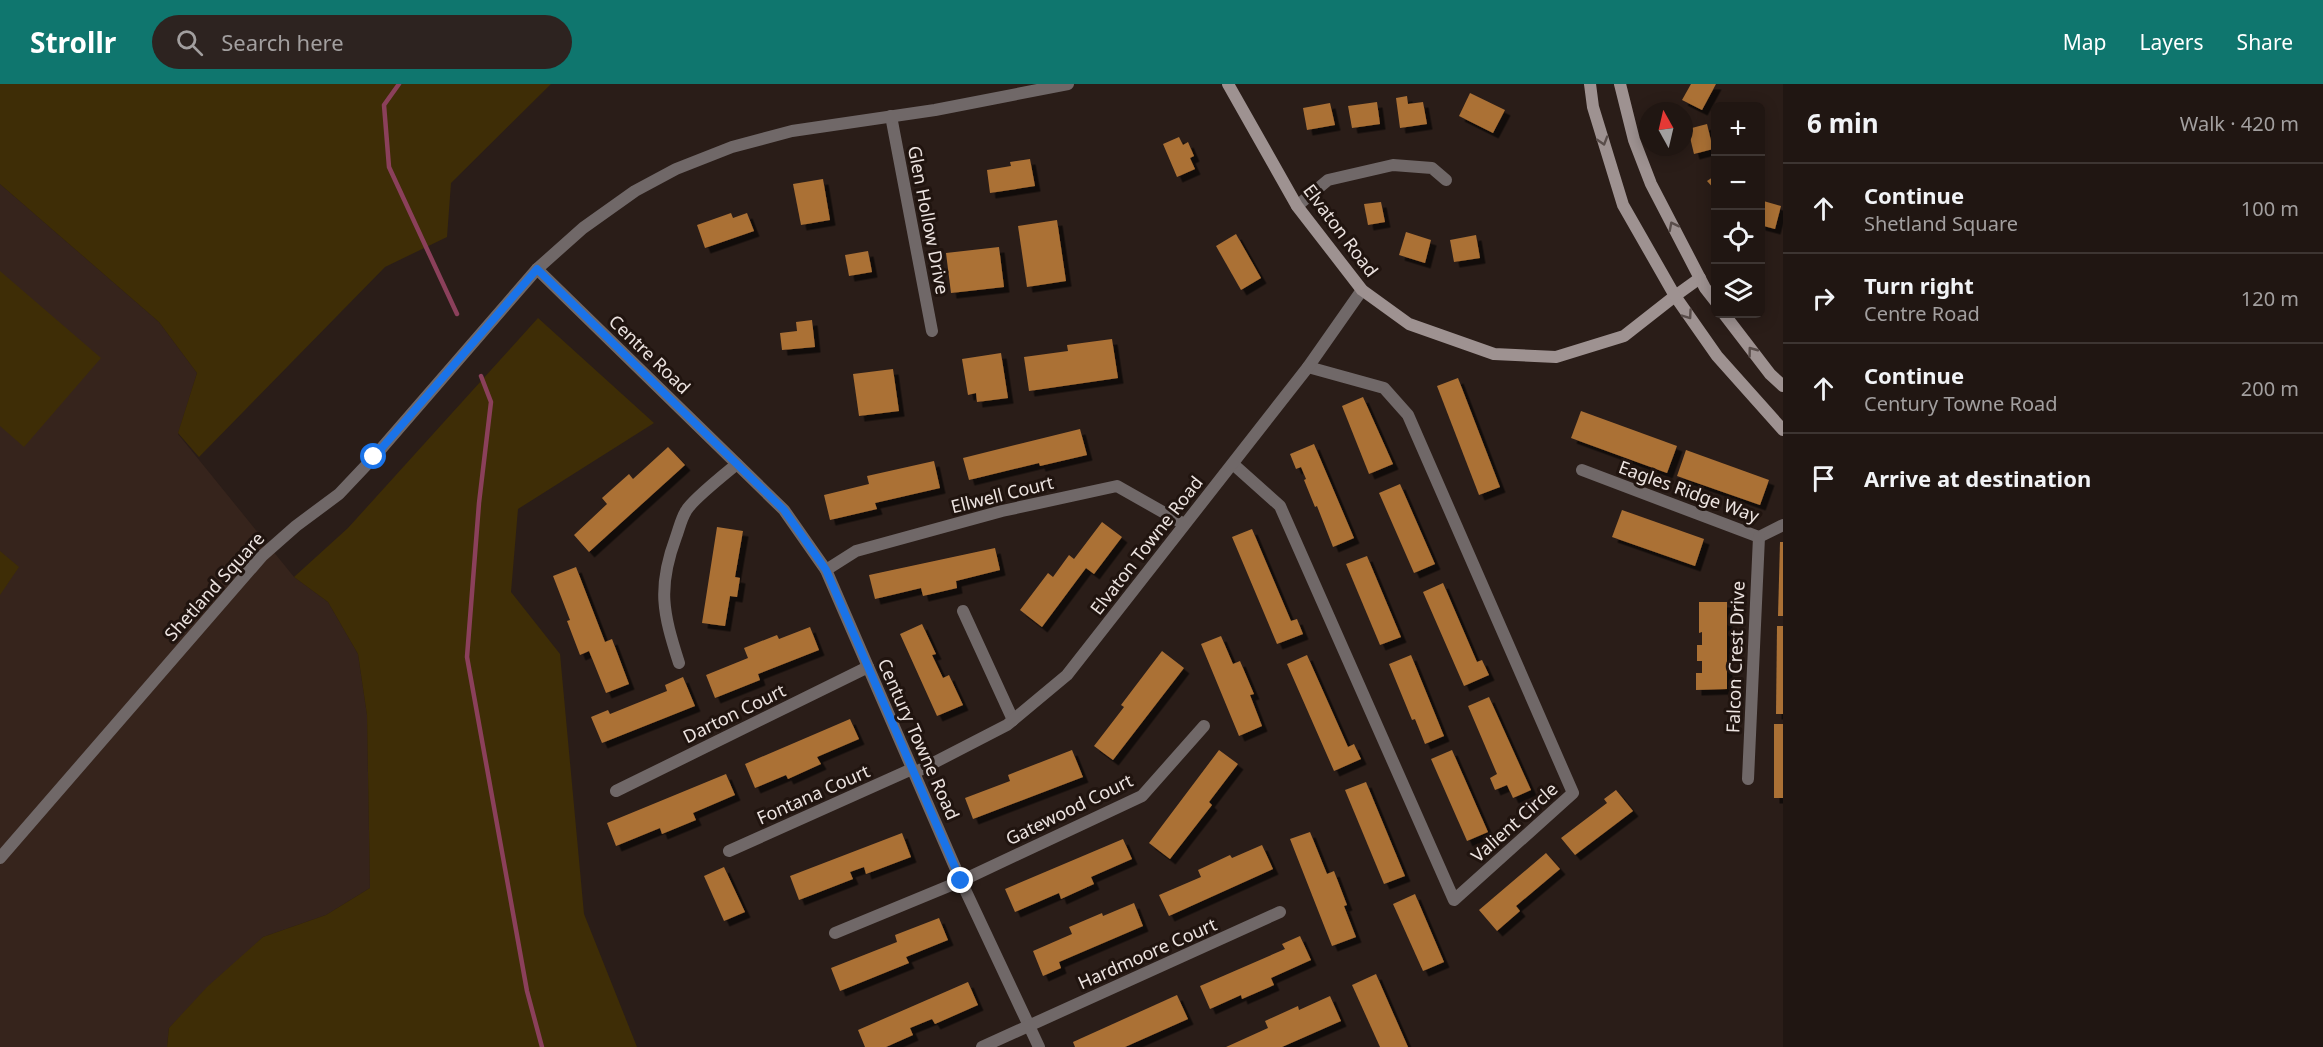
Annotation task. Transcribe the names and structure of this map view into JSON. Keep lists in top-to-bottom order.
{
  "streets": {
    "street": [
      "Glen Hollow Drive",
      "Elvaton Road",
      "Centre Road",
      "Eagles Ridge Way",
      "Ellwell Court",
      "Elvaton Towne Road",
      "Shetland Square",
      "Falcon Crest Drive",
      "Darton Court",
      "Century Towne Road",
      "Fontana Court",
      "Gatewood Court",
      "Valient Circle",
      "Hardmoore Court"
    ]
  },
  "crossings": [
    ["Glen Hollow Drive", "Shetland Square"],
    ["Elvaton Road", "Elvaton Towne Road"],
    ["Centre Road", "Shetland Square"],
    ["Centre Road", "Century Towne Road"],
    ["Eagles Ridge Way", "Falcon Crest Drive"],
    ["Ellwell Court", "Elvaton Towne Road"],
    ["Ellwell Court", "Century Towne Road"],
    ["Elvaton Towne Road", "Century Towne Road"],
    ["Elvaton Towne Road", "Fontana Court"],
    ["Elvaton Towne Road", "Valient Circle"],
    ["Darton Court", "Century Towne Road"],
    ["Century Towne Road", "Fontana Court"],
    ["Century Towne Road", "Gatewood Court"],
    ["Century Towne Road", "Hardmoore Court"]
  ],
  "north": "top",
  "page": {
    "header": "Strollr",
    "search": "Search here",
    "nav": ["Map", "Layers", "Share"],
    "heading": ["6 min", "Walk · 420 m"],
    "map_buttons": ["+", "−"],
    "list": [
      ["Continue", "Shetland Square", "100 m"],
      ["Turn right", "Centre Road", "120 m"],
      ["Continue", "Century Towne Road", "200 m"],
      "Arrive at destination"
    ]
  }
}
